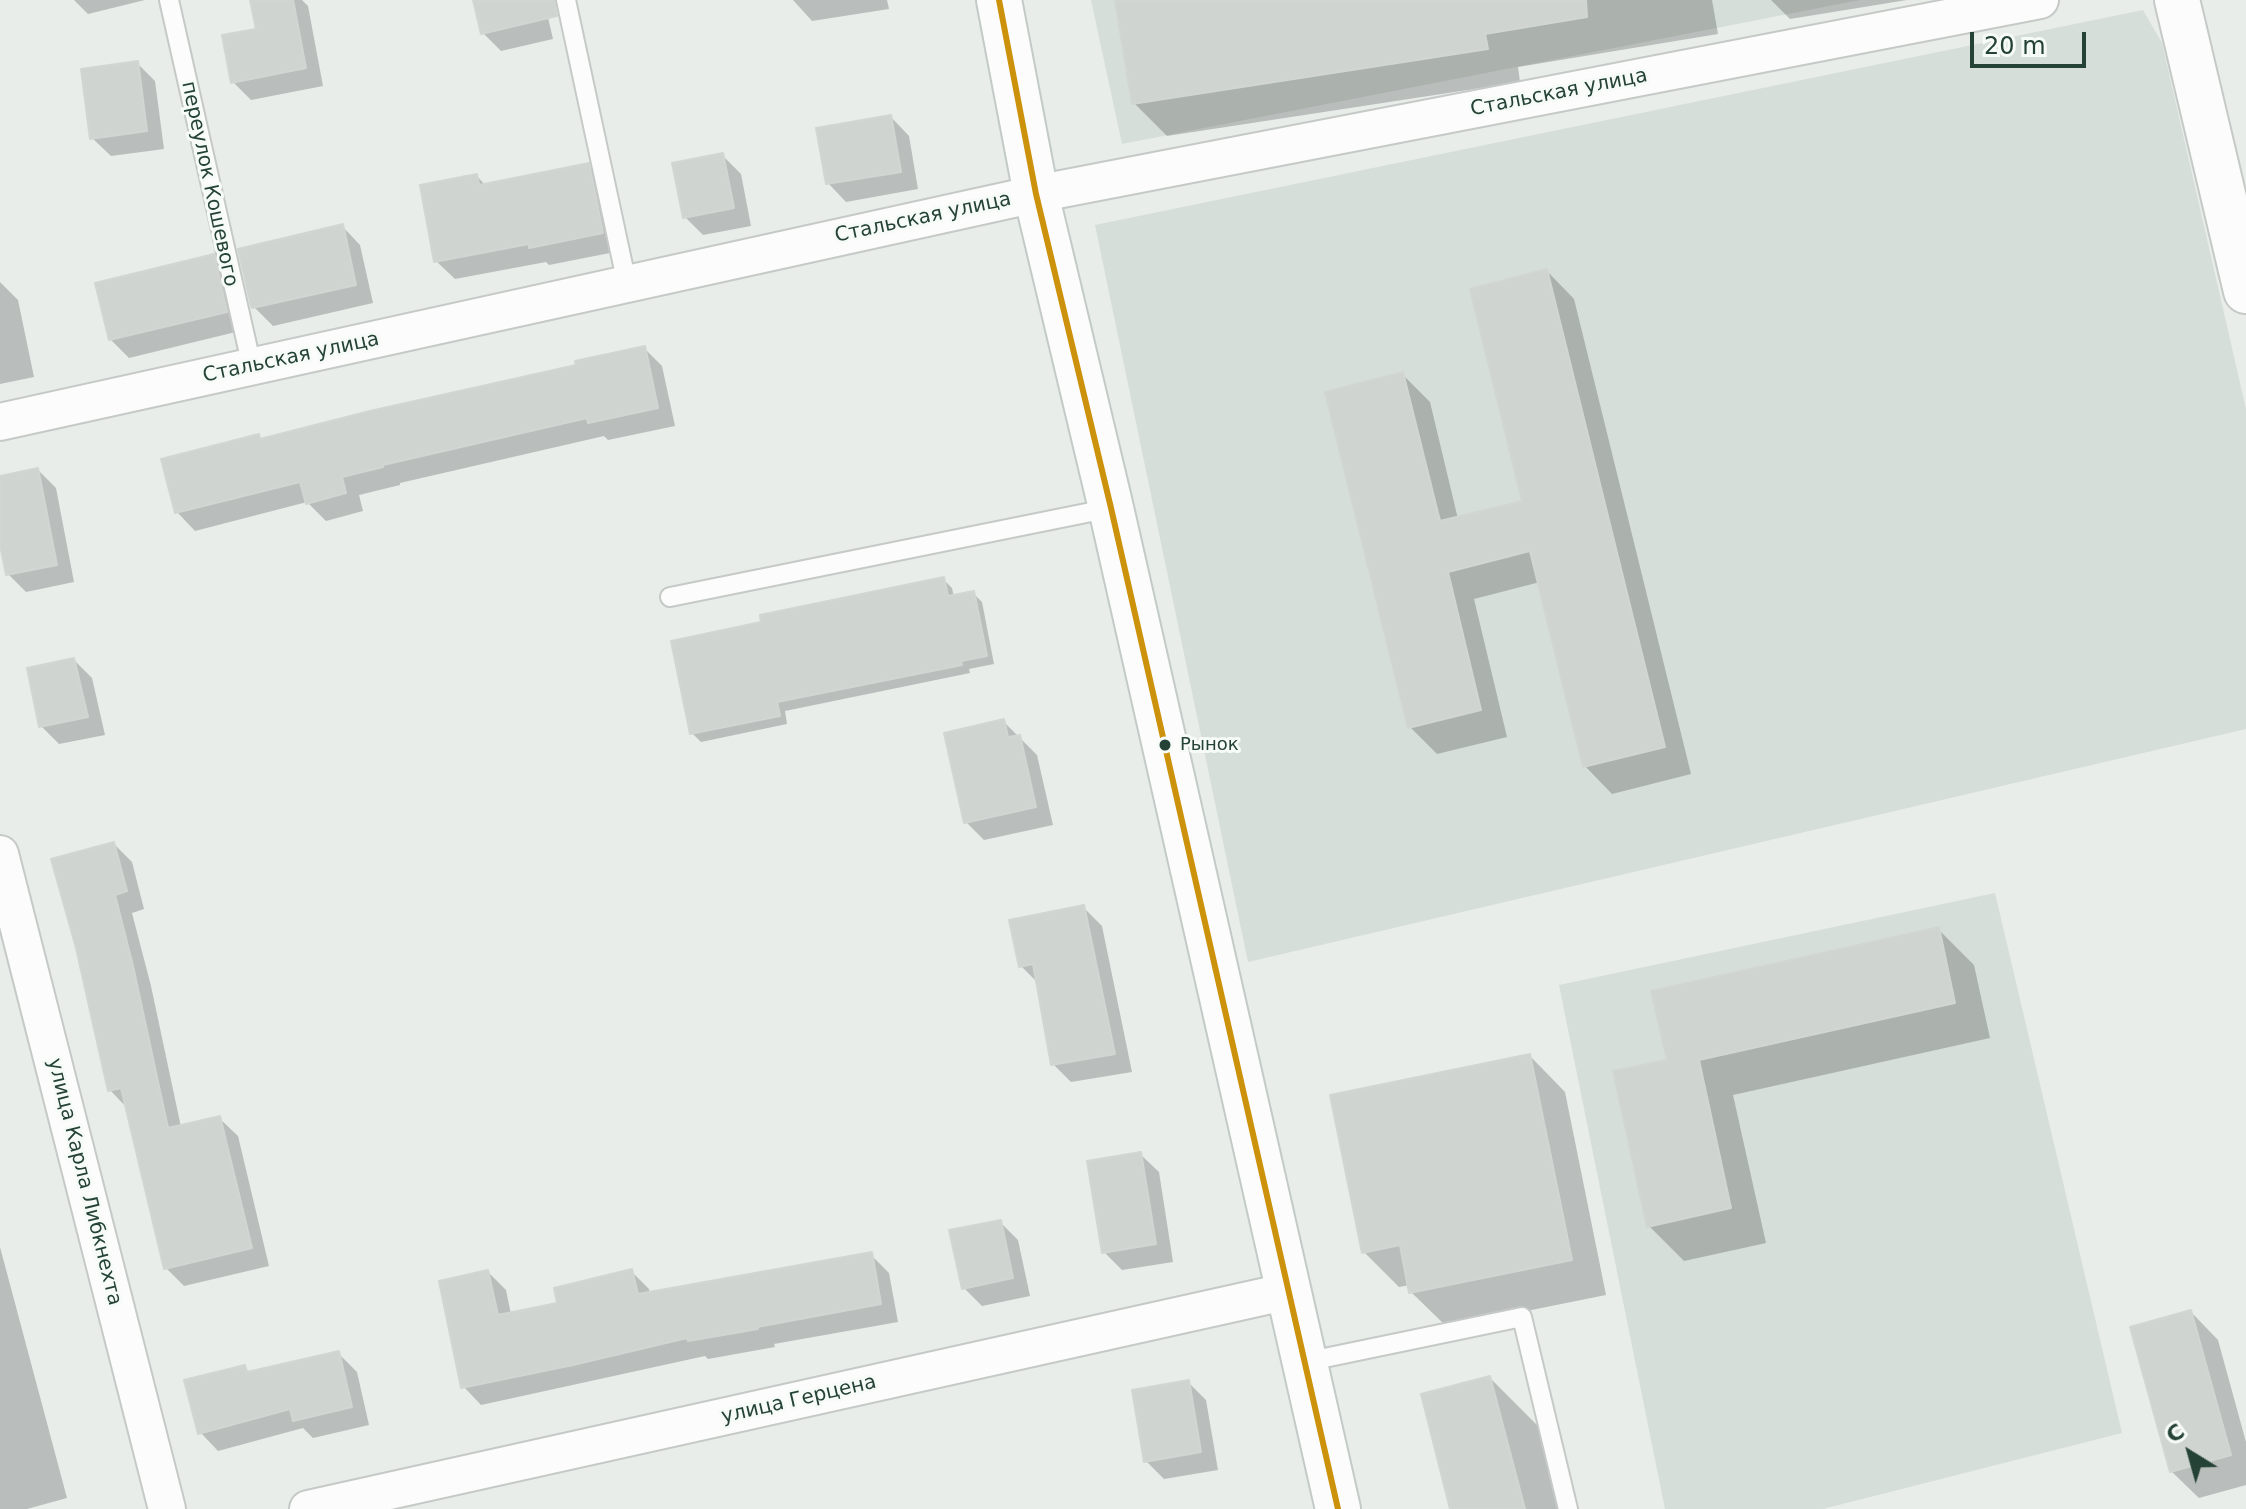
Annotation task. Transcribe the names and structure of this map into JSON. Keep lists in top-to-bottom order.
{
  "streets": {
    "street": ["Стальская улица", "улица Карла Либкнехта", "улица Герцена"],
    "lane": ["переулок Кошевого"]
  },
  "crossings": [
    ["Стальская улица", "переулок Кошевого"]
  ],
  "places": ["Рынок"],
  "scale_bar": "20 m",
  "north": "top left"
}
